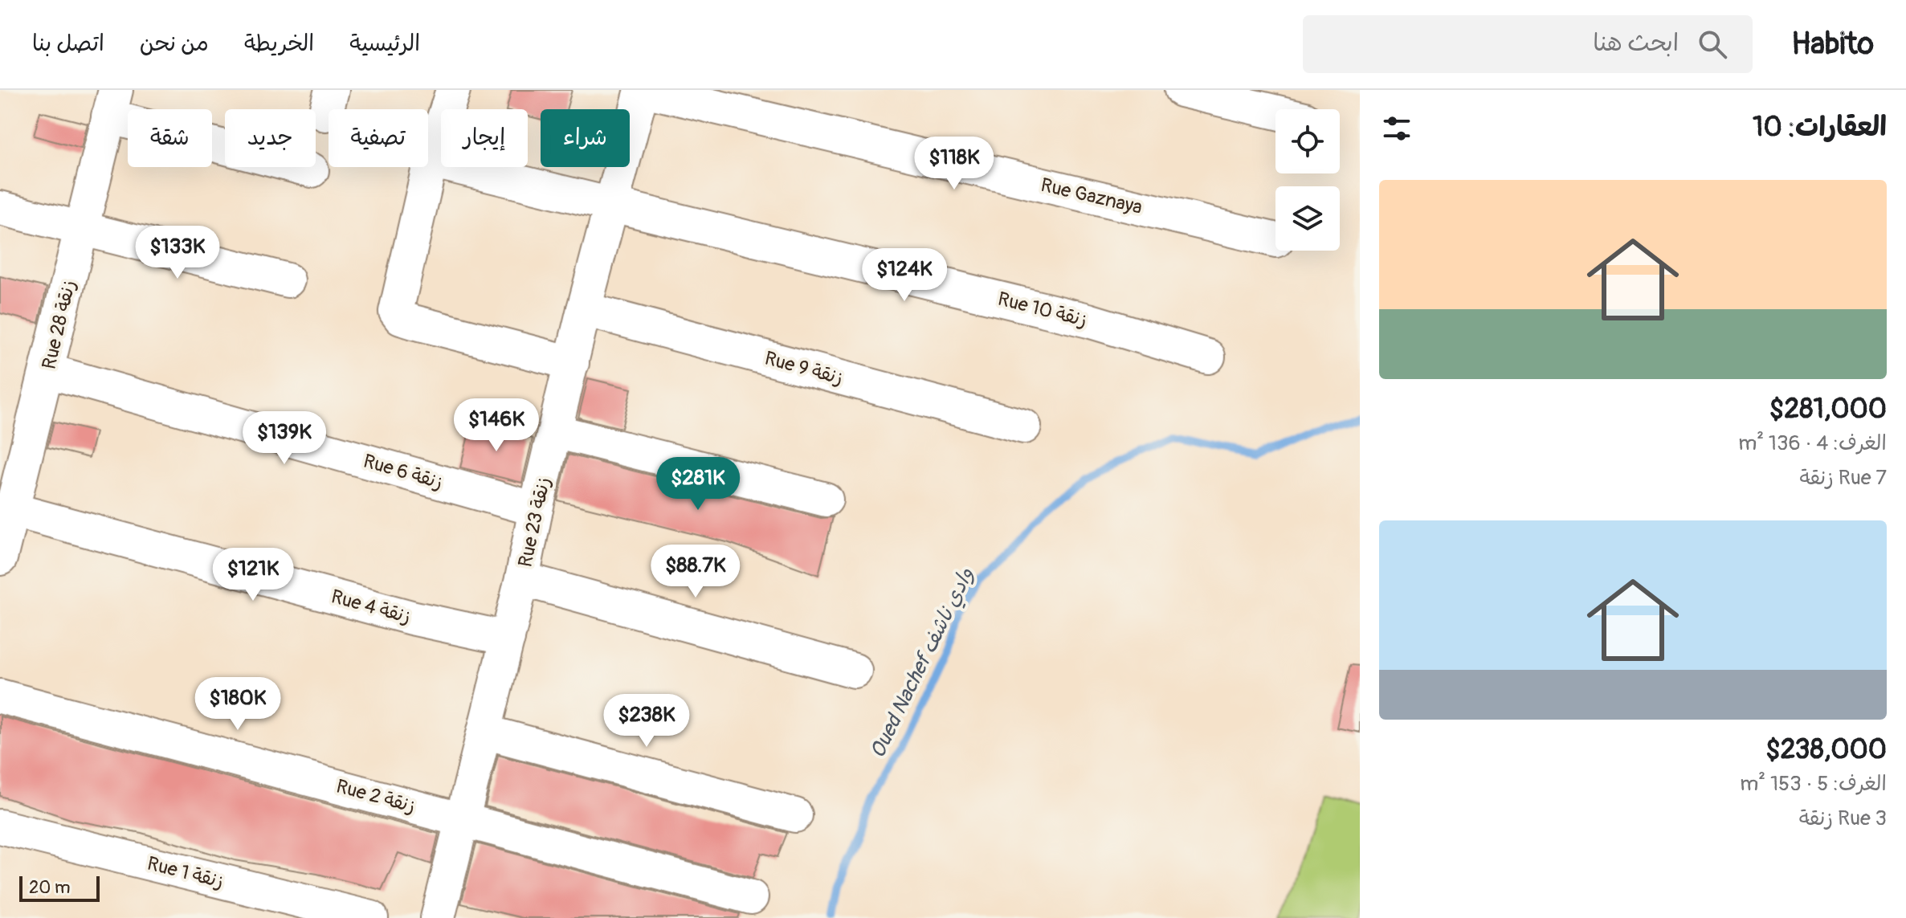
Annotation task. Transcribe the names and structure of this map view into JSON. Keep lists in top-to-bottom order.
{
  "streets": {
    "street": [
      "Rue Gaznaya",
      "Rue 10 زنقة",
      "Rue 28 زنقة",
      "Rue 9 زنقة",
      "Rue 6 زنقة",
      "Rue 23 زنقة",
      "Rue 4 زنقة",
      "Rue 2 زنقة",
      "Rue زنقة 1"
    ]
  },
  "crossings": [
    ["Rue Gaznaya", "Rue 23 زنقة"],
    ["Rue 10 زنقة", "Rue 23 زنقة"],
    ["Rue 28 زنقة", "Rue 6 زنقة"],
    ["Rue 28 زنقة", "Rue 4 زنقة"],
    ["Rue 9 زنقة", "Rue 23 زنقة"],
    ["Rue 6 زنقة", "Rue 23 زنقة"],
    ["Rue 23 زنقة", "Rue 4 زنقة"],
    ["Rue 23 زنقة", "Rue 2 زنقة"]
  ],
  "water": ["Oued Nachef وادي ناشف"],
  "scale_bar": "20 m",
  "page": {
    "header": "Habito",
    "search": "ابحث هنا",
    "nav": [
      "الرئيسية",
      "الخريطة",
      "من نحن",
      "اتصل بنا"
    ],
    "heading": "العقارات: 10",
    "chip": [
      "شراء",
      "إيجار",
      "تصفية",
      "جديد",
      "شقة"
    ],
    "price": [
      "$118K",
      "$133K",
      "$124K",
      "$146K",
      "$139K",
      "$281K",
      "$88.7K",
      "$121K",
      "$180K",
      "$238K"
    ],
    "list": [
      {
        "name": "$281,000",
        "note": "الغرف: 4 · 136 m² · Rue 7 زنقة"
      },
      {
        "name": "$238,000",
        "note": "الغرف: 5 · 153 m² · Rue 3 زنقة"
      }
    ],
    "scale": "20 m"
  }
}
